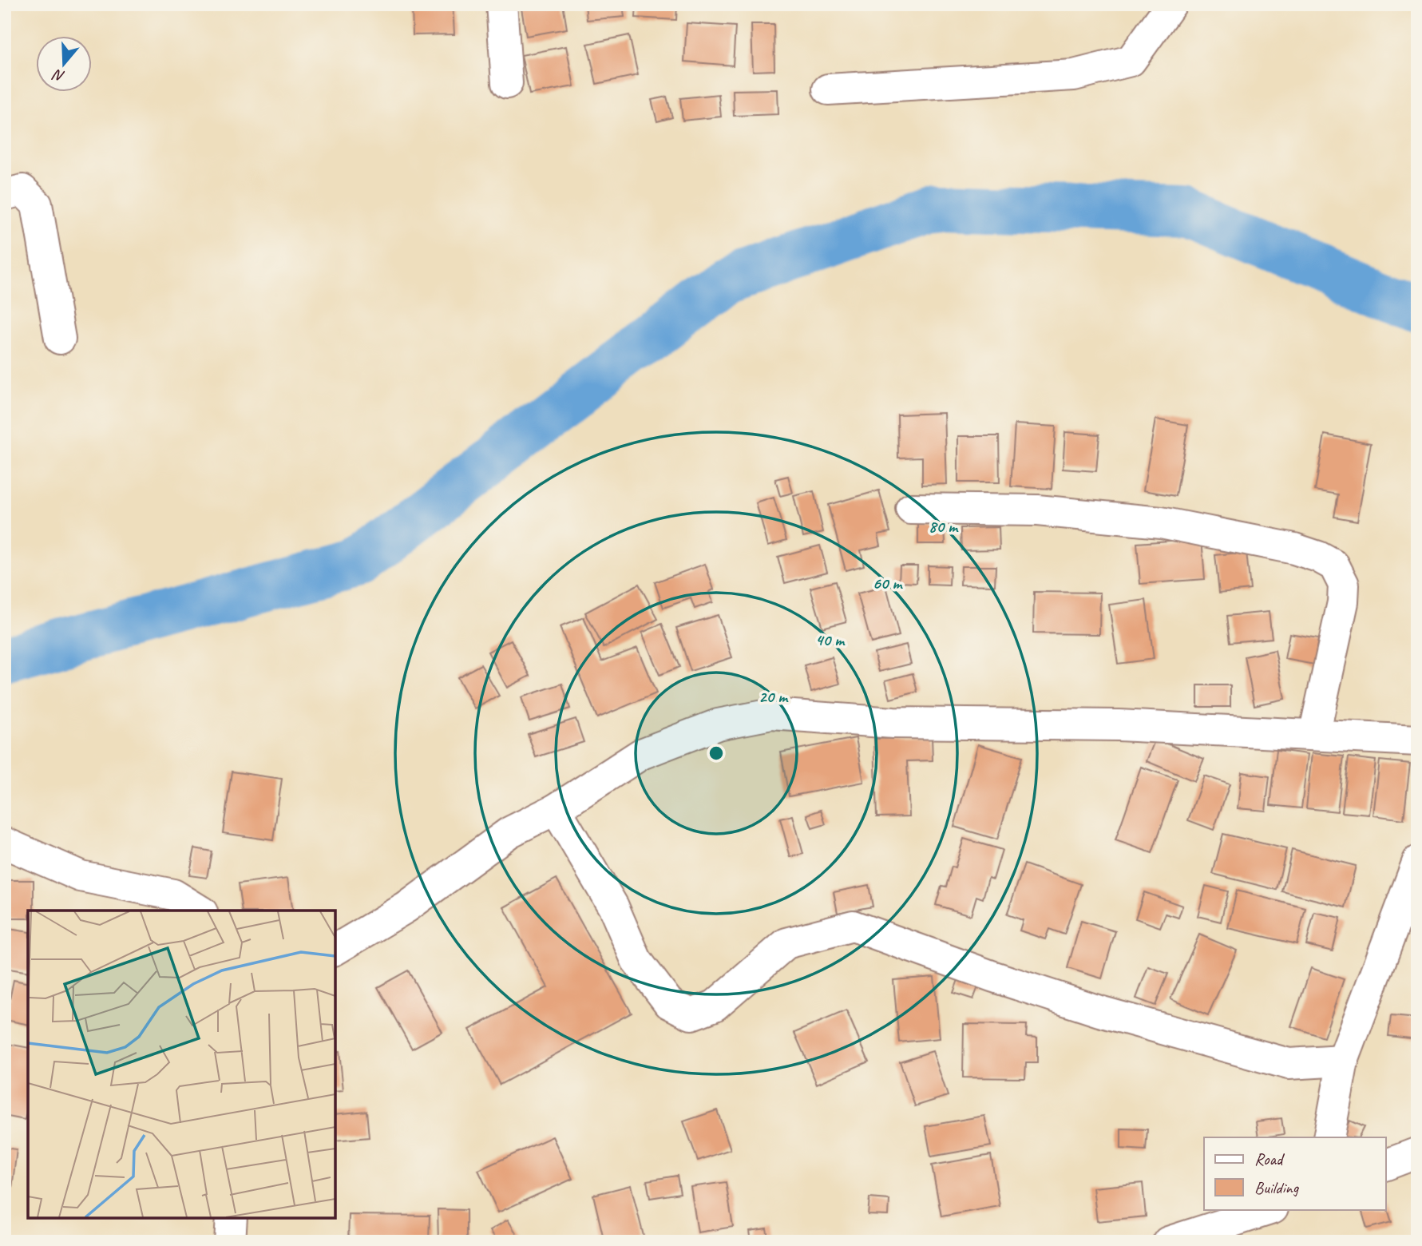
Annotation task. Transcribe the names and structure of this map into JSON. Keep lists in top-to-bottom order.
{
  "legend": ["Road", "Building"],
  "north": "bottom",
  "rings": [
    "80 m",
    "60 m",
    "40 m",
    "20 m"
  ]
}
